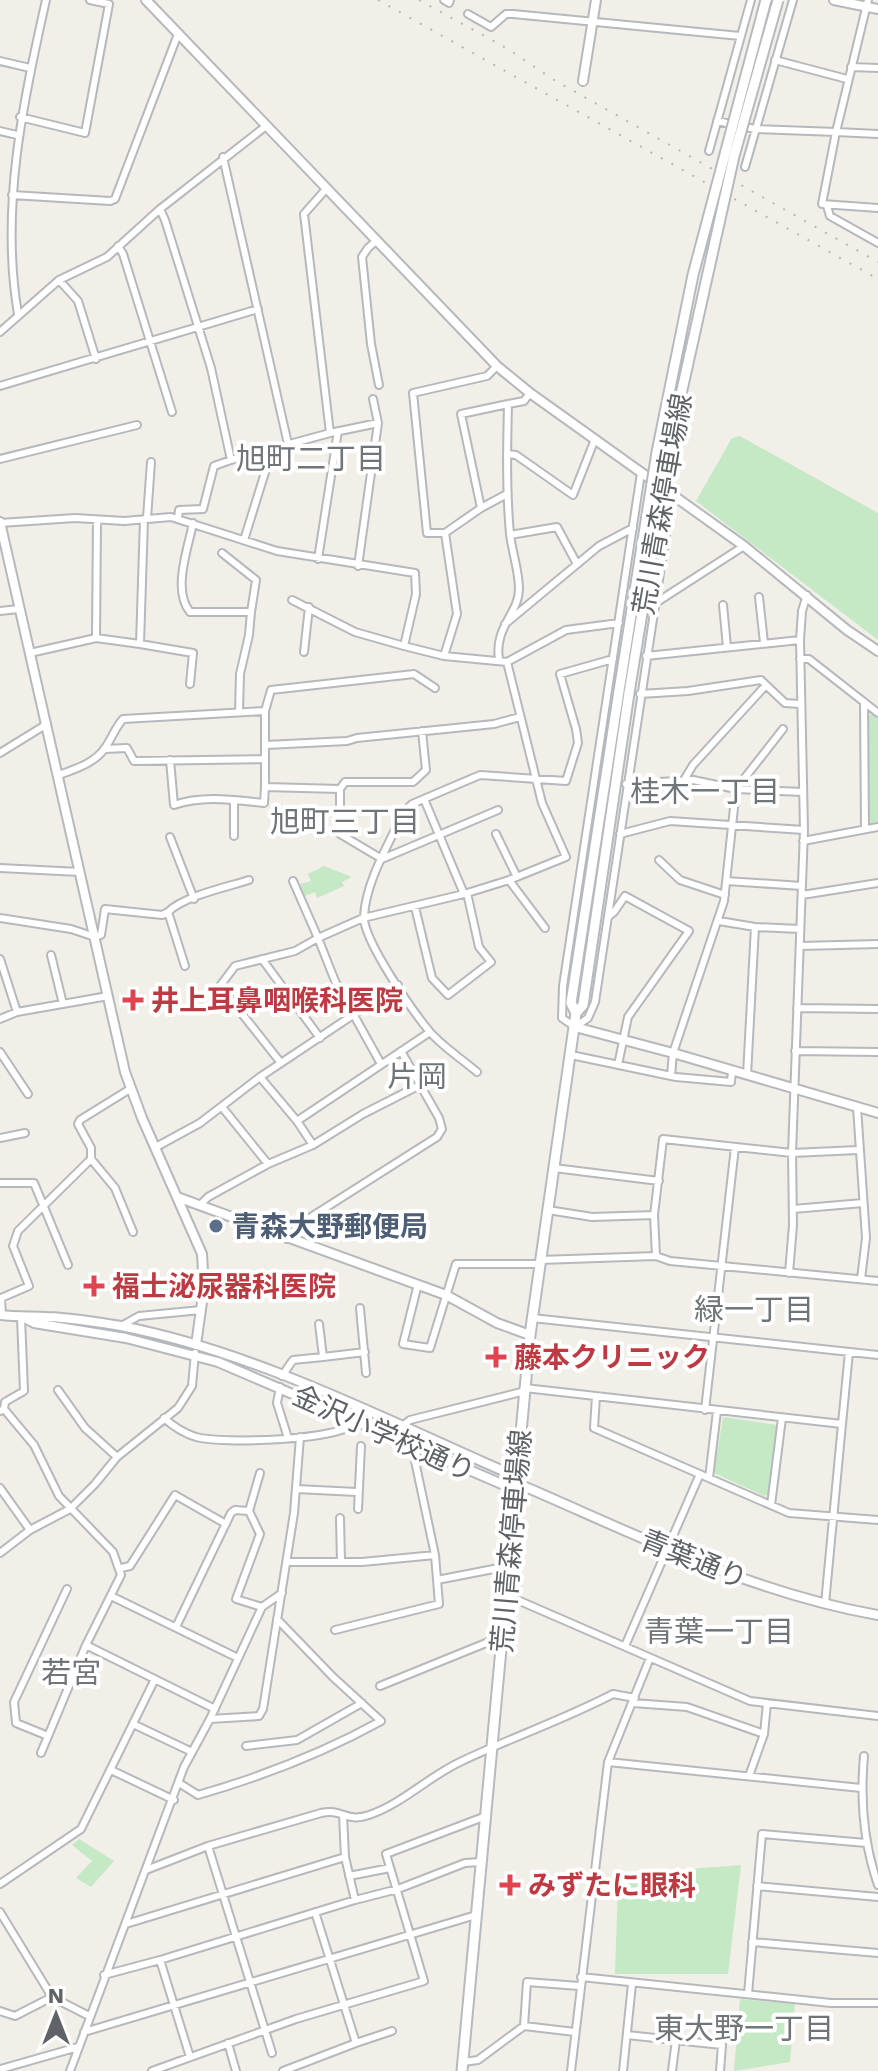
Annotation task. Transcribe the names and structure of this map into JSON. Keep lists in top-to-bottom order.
{
  "streets": {
    "main road": ["荒川青森停車場線"],
    "street": ["金沢小学校通り", "青葉通り"]
  },
  "crossings": [
    ["荒川青森停車場線", "金沢小学校通り"],
    ["荒川青森停車場線", "青葉通り"],
    ["金沢小学校通り", "青葉通り"]
  ],
  "districts": [
    "旭町二丁目",
    "桂木一丁目",
    "旭町三丁目",
    "片岡",
    "緑一丁目",
    "青葉一丁目",
    "若宮",
    "東大野一丁目"
  ],
  "places": {
    "health": [
      "井上耳鼻咽喉科医院",
      "福士泌尿器科医院",
      "藤本クリニック",
      "みずたに眼科"
    ],
    "other": ["青森大野郵便局"]
  },
  "north": "top"
}
